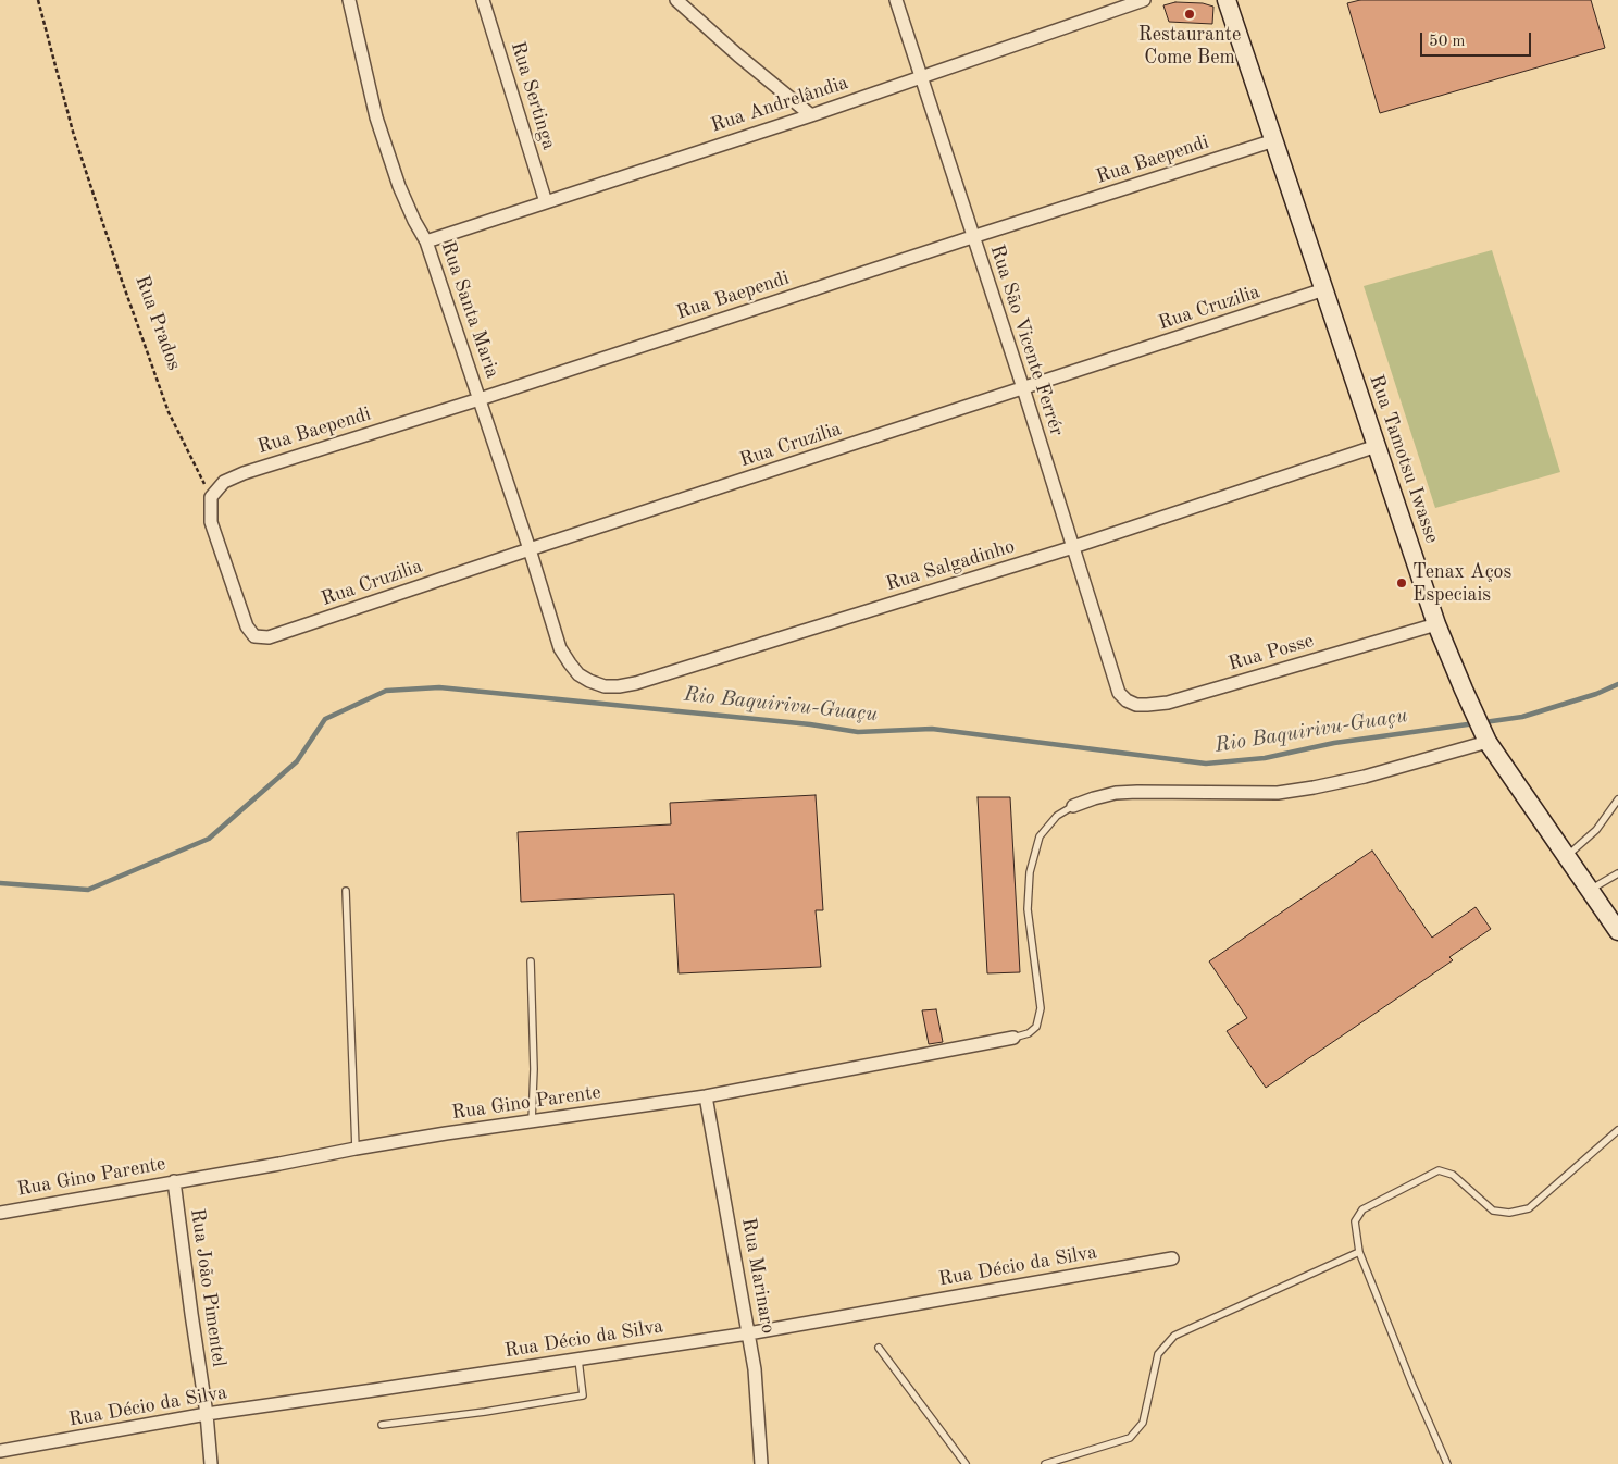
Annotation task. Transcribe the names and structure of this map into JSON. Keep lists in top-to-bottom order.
{
  "streets": {
    "street": [
      "Rua Sertinga",
      "Rua Andrelândia",
      "Rua Baependi",
      "Rua Cruzilia",
      "Rua Santa Maria",
      "Rua São Vicente Ferrér",
      "Rua Tamotsu Iwasse",
      "Rua Salgadinho",
      "Rua Posse",
      "Rua Gino Parente",
      "Rua Décio da Silva",
      "Rua Marinaro",
      "Rua João Pimentel"
    ],
    "path": ["Rua Prados"]
  },
  "crossings": [
    ["Rua Sertinga", "Rua Andrelândia"],
    ["Rua Andrelândia", "Rua Santa Maria"],
    ["Rua Andrelândia", "Rua São Vicente Ferrér"],
    ["Rua Baependi", "Rua Cruzilia"],
    ["Rua Baependi", "Rua Santa Maria"],
    ["Rua Baependi", "Rua Prados"],
    ["Rua Baependi", "Rua São Vicente Ferrér"],
    ["Rua Baependi", "Rua Tamotsu Iwasse"],
    ["Rua Cruzilia", "Rua Santa Maria"],
    ["Rua Cruzilia", "Rua Prados"],
    ["Rua Cruzilia", "Rua São Vicente Ferrér"],
    ["Rua Cruzilia", "Rua Tamotsu Iwasse"],
    ["Rua Santa Maria", "Rua Salgadinho"],
    ["Rua São Vicente Ferrér", "Rua Salgadinho"],
    ["Rua São Vicente Ferrér", "Rua Posse"],
    ["Rua Tamotsu Iwasse", "Rua Salgadinho"],
    ["Rua Tamotsu Iwasse", "Rua Posse"],
    ["Rua Gino Parente", "Rua Marinaro"],
    ["Rua Gino Parente", "Rua João Pimentel"],
    ["Rua Décio da Silva", "Rua Marinaro"],
    ["Rua Décio da Silva", "Rua João Pimentel"]
  ],
  "water": ["Rio Baquirivu-Guaçu"],
  "places": ["Restaurante Come Bem", "Tenax Aços Especiais"],
  "scale_bar": "50 m"
}
